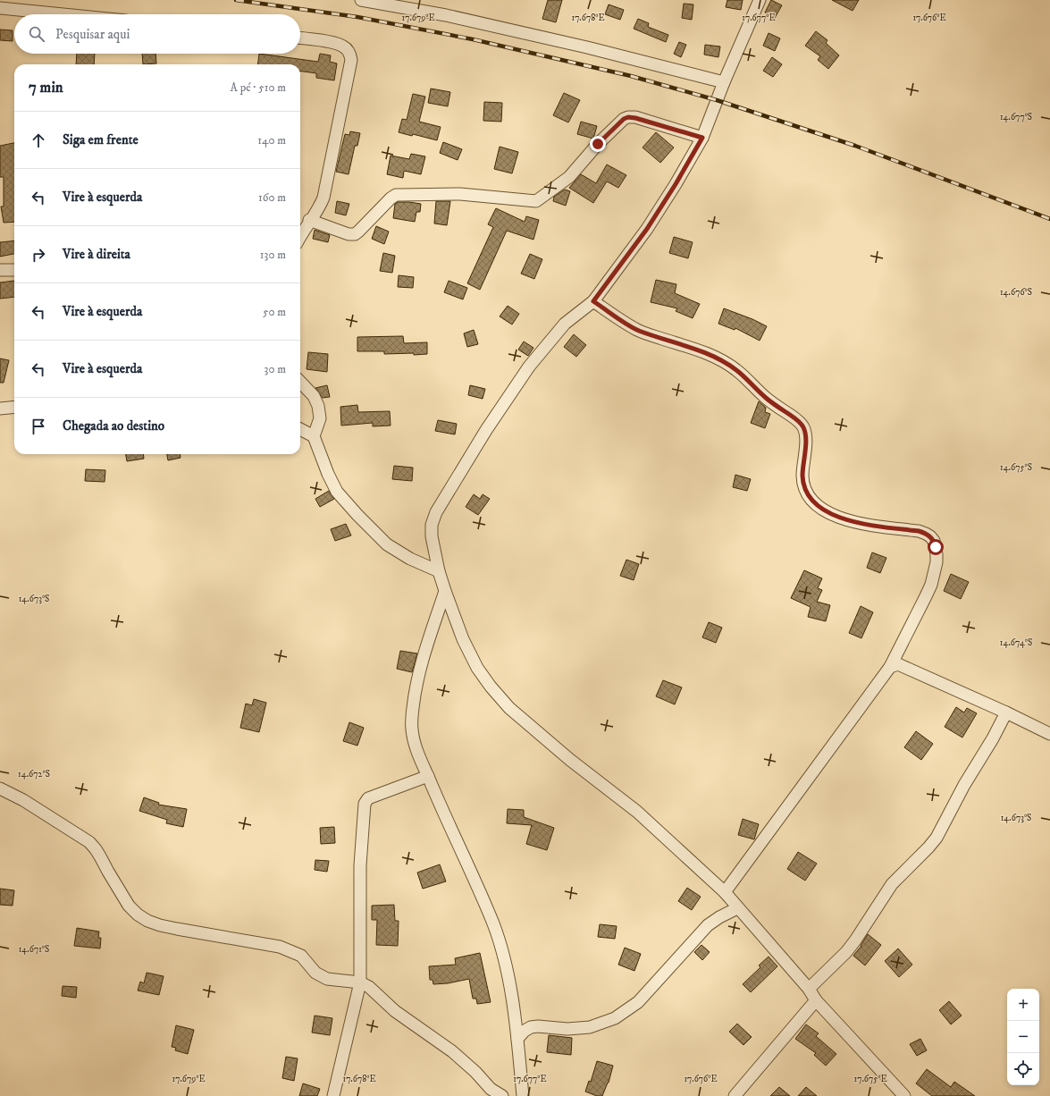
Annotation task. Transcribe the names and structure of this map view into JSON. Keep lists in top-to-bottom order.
{
  "page": {
    "search": "Pesquisar aqui",
    "heading": ["7 min", "A pé · 510 m"],
    "list": [
      ["Siga em frente", "140 m"],
      ["Vire à esquerda", "160 m"],
      ["Vire à direita", "130 m"],
      ["Vire à esquerda", "50 m"],
      ["Vire à esquerda", "30 m"],
      "Chegada ao destino"
    ],
    "map_buttons": ["+", "−"]
  },
  "coordinates": [
    "17.679°E",
    "17.678°E",
    "17.677°E",
    "17.676°E",
    "14.677°S",
    "14.676°S",
    "14.675°S",
    "14.673°S",
    "14.674°S",
    "14.672°S",
    "14.671°S",
    "17.675°E"
  ]
}
